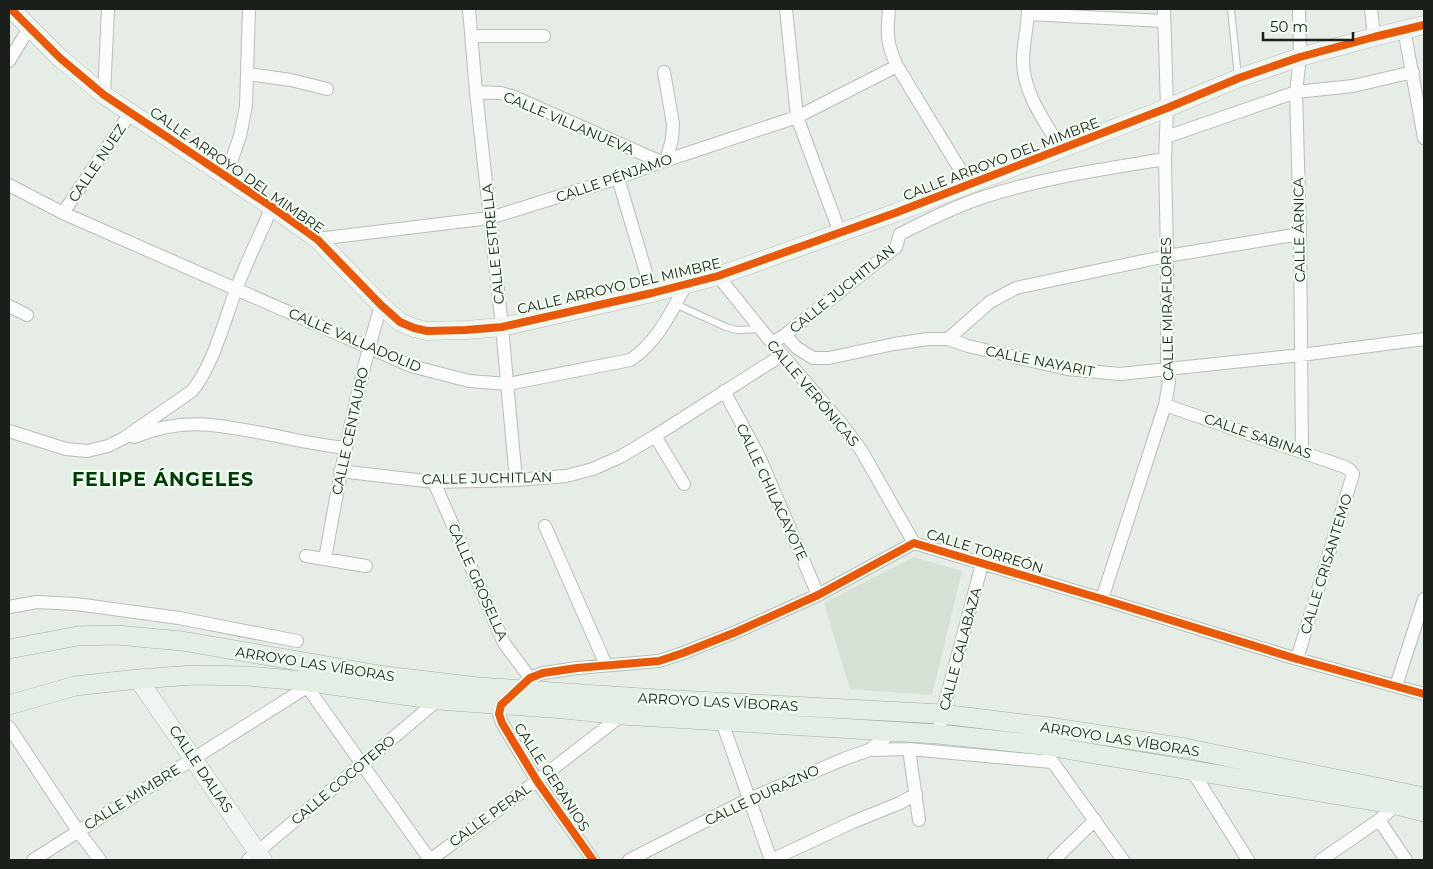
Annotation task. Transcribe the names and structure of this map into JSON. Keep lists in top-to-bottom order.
{
  "streets": {
    "main road": ["ARROYO LAS VÍBORAS"],
    "street": [
      "CALLE VILLANUEVA",
      "CALLE ARROYO DEL MIMBRE",
      "CALLE NUEZ",
      "CALLE PÉNJAMO",
      "CALLE ÁRNICA",
      "CALLE ESTRELLA",
      "CALLE JUCHITLAN",
      "CALLE MIRAFLORES",
      "CALLE VALLADOLID",
      "CALLE NAYARIT",
      "CALLE VERÓNICAS",
      "CALLE CENTAURO",
      "CALLE SABINAS",
      "CALLE CHILACAYOTE",
      "CALLE TORREÓN",
      "CALLE CRISANTEMO",
      "CALLE GROSELLA",
      "CALLE CALABAZA",
      "CALLE DALIAS",
      "CALLE GERANIOS",
      "CALLE COCOTERO",
      "CALLE DURAZNO",
      "CALLE MIMBRE",
      "CALLE PERAL"
    ]
  },
  "crossings": [
    ["CALLE VILLANUEVA", "CALLE PÉNJAMO"],
    ["CALLE VILLANUEVA", "CALLE ESTRELLA"],
    ["CALLE ARROYO DEL MIMBRE", "CALLE NUEZ"],
    ["CALLE ARROYO DEL MIMBRE", "CALLE PÉNJAMO"],
    ["CALLE ARROYO DEL MIMBRE", "CALLE ÁRNICA"],
    ["CALLE ARROYO DEL MIMBRE", "CALLE ESTRELLA"],
    ["CALLE ARROYO DEL MIMBRE", "CALLE JUCHITLAN"],
    ["CALLE ARROYO DEL MIMBRE", "CALLE MIRAFLORES"],
    ["CALLE ARROYO DEL MIMBRE", "CALLE VALLADOLID"],
    ["CALLE ARROYO DEL MIMBRE", "CALLE VERÓNICAS"],
    ["CALLE ARROYO DEL MIMBRE", "CALLE CENTAURO"],
    ["CALLE NUEZ", "CALLE VALLADOLID"],
    ["CALLE PÉNJAMO", "CALLE ESTRELLA"],
    ["CALLE ÁRNICA", "CALLE NAYARIT"],
    ["CALLE ÁRNICA", "CALLE SABINAS"],
    ["CALLE ESTRELLA", "CALLE JUCHITLAN"],
    ["CALLE ESTRELLA", "CALLE VALLADOLID"],
    ["CALLE JUCHITLAN", "CALLE MIRAFLORES"],
    ["CALLE JUCHITLAN", "CALLE NAYARIT"],
    ["CALLE JUCHITLAN", "CALLE VERÓNICAS"],
    ["CALLE JUCHITLAN", "CALLE CENTAURO"],
    ["CALLE JUCHITLAN", "CALLE CHILACAYOTE"],
    ["CALLE JUCHITLAN", "CALLE GROSELLA"],
    ["CALLE MIRAFLORES", "CALLE NAYARIT"],
    ["CALLE MIRAFLORES", "CALLE SABINAS"],
    ["CALLE MIRAFLORES", "CALLE TORREÓN"],
    ["CALLE VALLADOLID", "CALLE CENTAURO"],
    ["CALLE VERÓNICAS", "CALLE TORREÓN"],
    ["CALLE SABINAS", "CALLE CRISANTEMO"],
    ["CALLE CHILACAYOTE", "CALLE TORREÓN"],
    ["CALLE TORREÓN", "CALLE CRISANTEMO"],
    ["CALLE TORREÓN", "CALLE GROSELLA"],
    ["CALLE TORREÓN", "CALLE CALABAZA"],
    ["CALLE TORREÓN", "ARROYO LAS VÍBORAS"],
    ["CALLE TORREÓN", "CALLE GERANIOS"],
    ["CALLE GROSELLA", "ARROYO LAS VÍBORAS"],
    ["CALLE CALABAZA", "ARROYO LAS VÍBORAS"],
    ["ARROYO LAS VÍBORAS", "CALLE DALIAS"],
    ["ARROYO LAS VÍBORAS", "CALLE GERANIOS"],
    ["ARROYO LAS VÍBORAS", "CALLE COCOTERO"],
    ["ARROYO LAS VÍBORAS", "CALLE DURAZNO"],
    ["ARROYO LAS VÍBORAS", "CALLE MIMBRE"],
    ["ARROYO LAS VÍBORAS", "CALLE PERAL"],
    ["CALLE DALIAS", "CALLE COCOTERO"],
    ["CALLE DALIAS", "CALLE MIMBRE"],
    ["CALLE GERANIOS", "CALLE PERAL"]
  ],
  "districts": ["FELIPE ÁNGELES"],
  "scale_bar": "50 m"
}
